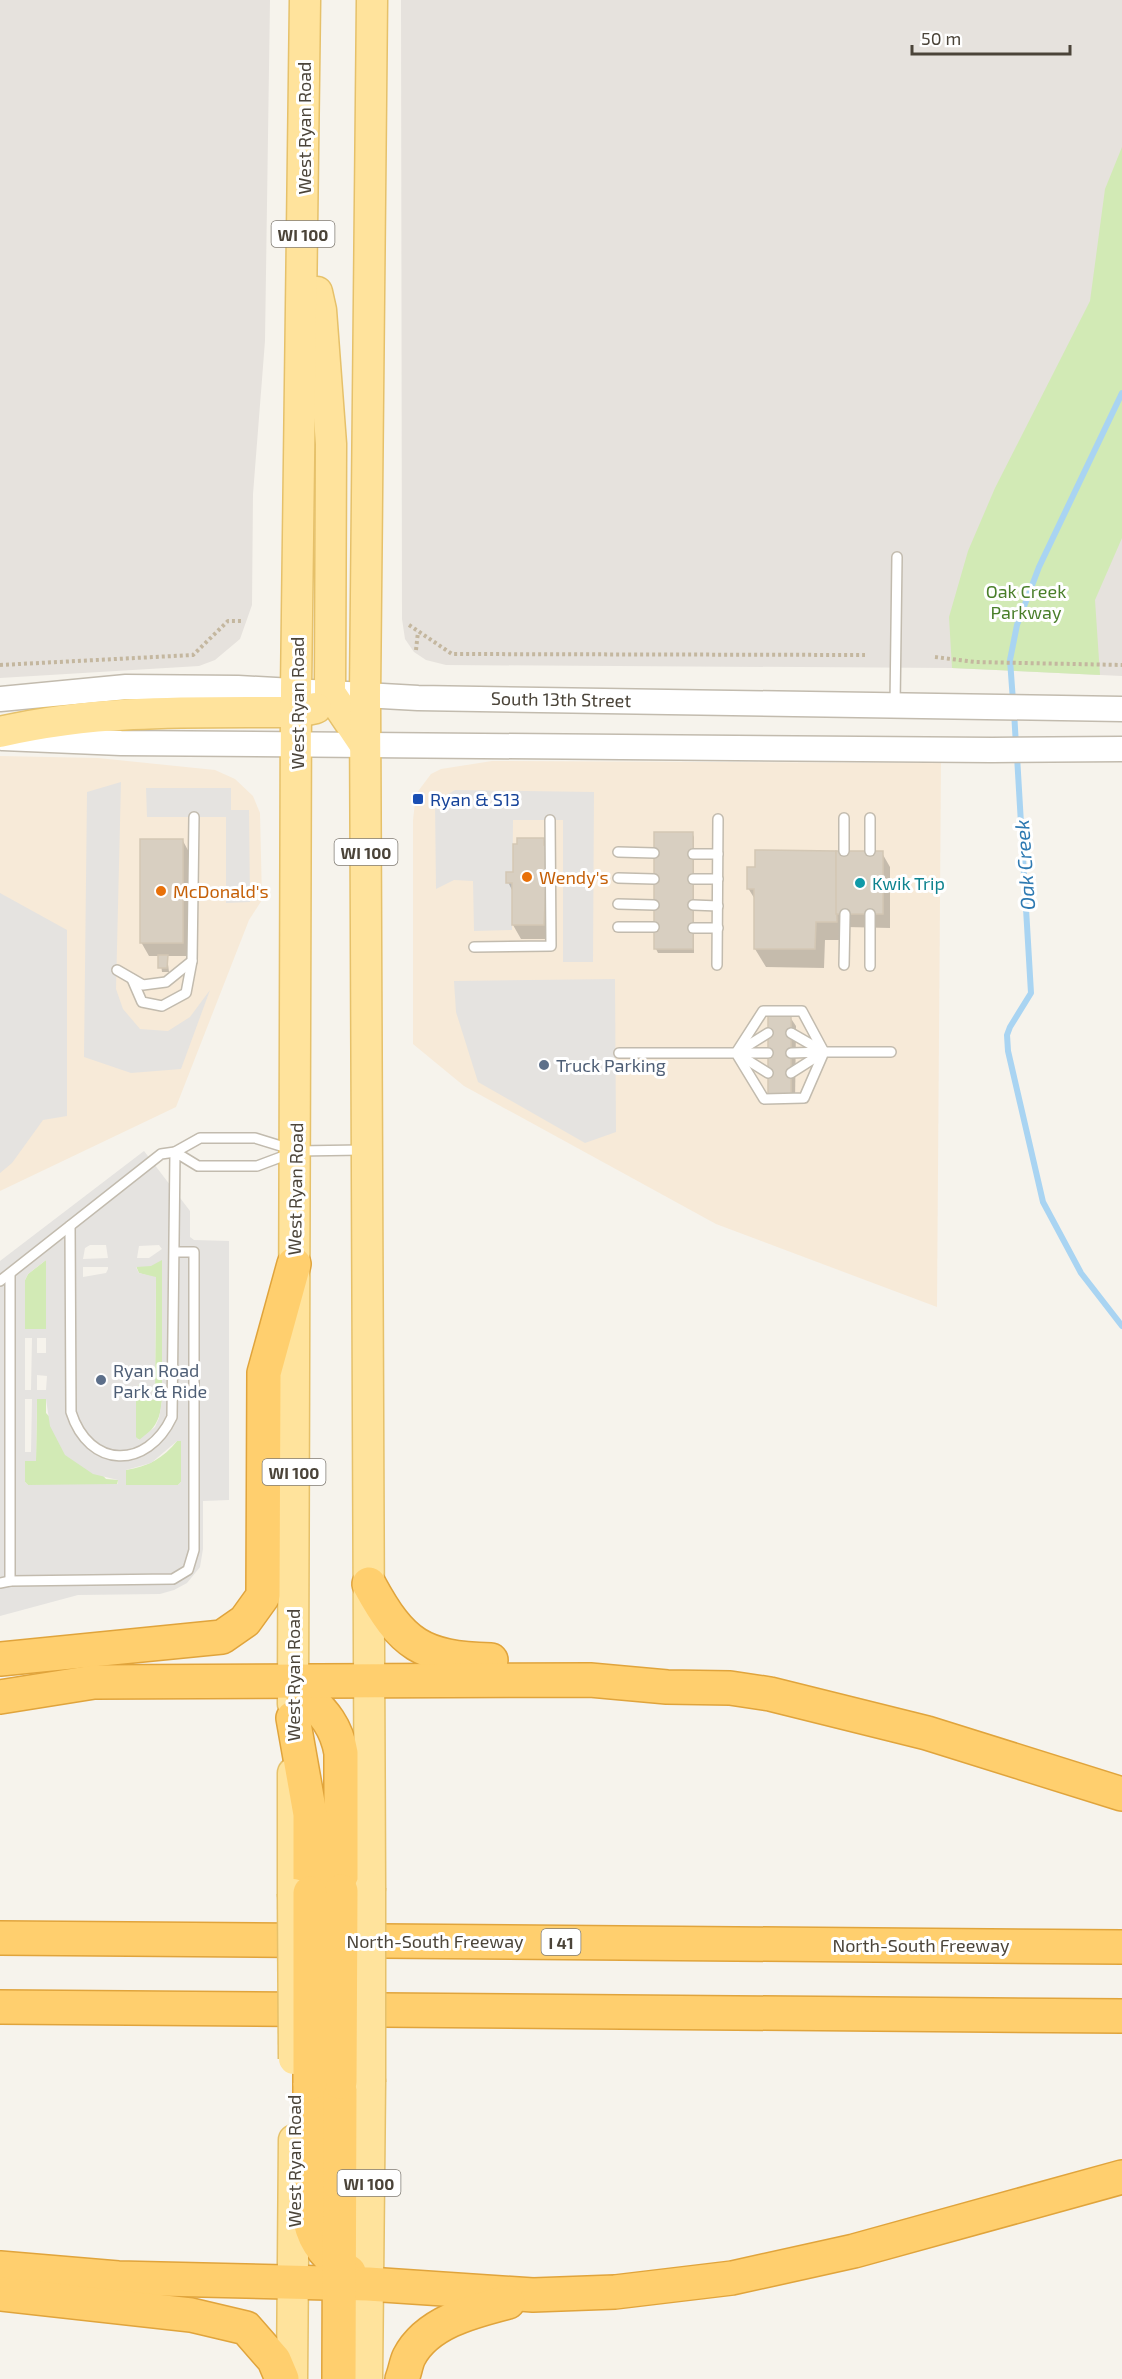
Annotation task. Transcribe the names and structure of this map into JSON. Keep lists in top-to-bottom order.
{
  "streets": {
    "highway": ["North-South Freeway", "I 41"],
    "main road": ["West Ryan Road", "WI 100"],
    "street": ["South 13th Street"]
  },
  "crossings": [
    ["West Ryan Road", "South 13th Street"]
  ],
  "water": ["Oak Creek"],
  "parks": ["Oak Creek Parkway"],
  "places": {
    "transit": ["Ryan & S13"],
    "other": [
      "Wendy's",
      "Kwik Trip",
      "McDonald's",
      "Truck Parking",
      "Ryan Road Park & Ride"
    ]
  },
  "scale_bar": "50 m"
}
